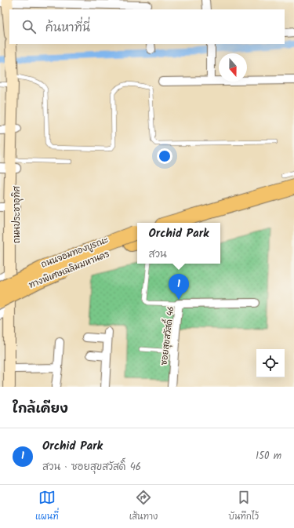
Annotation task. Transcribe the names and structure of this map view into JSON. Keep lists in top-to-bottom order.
{
  "streets": {
    "highway": ["ทางพิเศษเฉลิมมหานคร"],
    "main road": ["ถนนประชาอุทิศ"],
    "street": ["ถนนจอมทองบูรณะ", "ซอยสุขสวัสดิ์ 46"]
  },
  "crossings": [
    ["ถนนประชาอุทิศ", "ถนนจอมทองบูรณะ"],
    ["ถนนประชาอุทิศ", "ทางพิเศษเฉลิมมหานคร"]
  ],
  "north": "bottom",
  "page": {
    "search": "ค้นหาที่นี่",
    "popup": ["Orchid Park", "สวน"],
    "pins": "1",
    "heading": "ใกล้เคียง",
    "list": [
      {
        "mark": "1",
        "name": "Orchid Park",
        "note": "สวน · ซอยสุขสวัสดิ์ 46",
        "value": "150 m"
      }
    ],
    "nav": ["แผนที่", "เส้นทาง", "บันทึกไว้"]
  }
}
